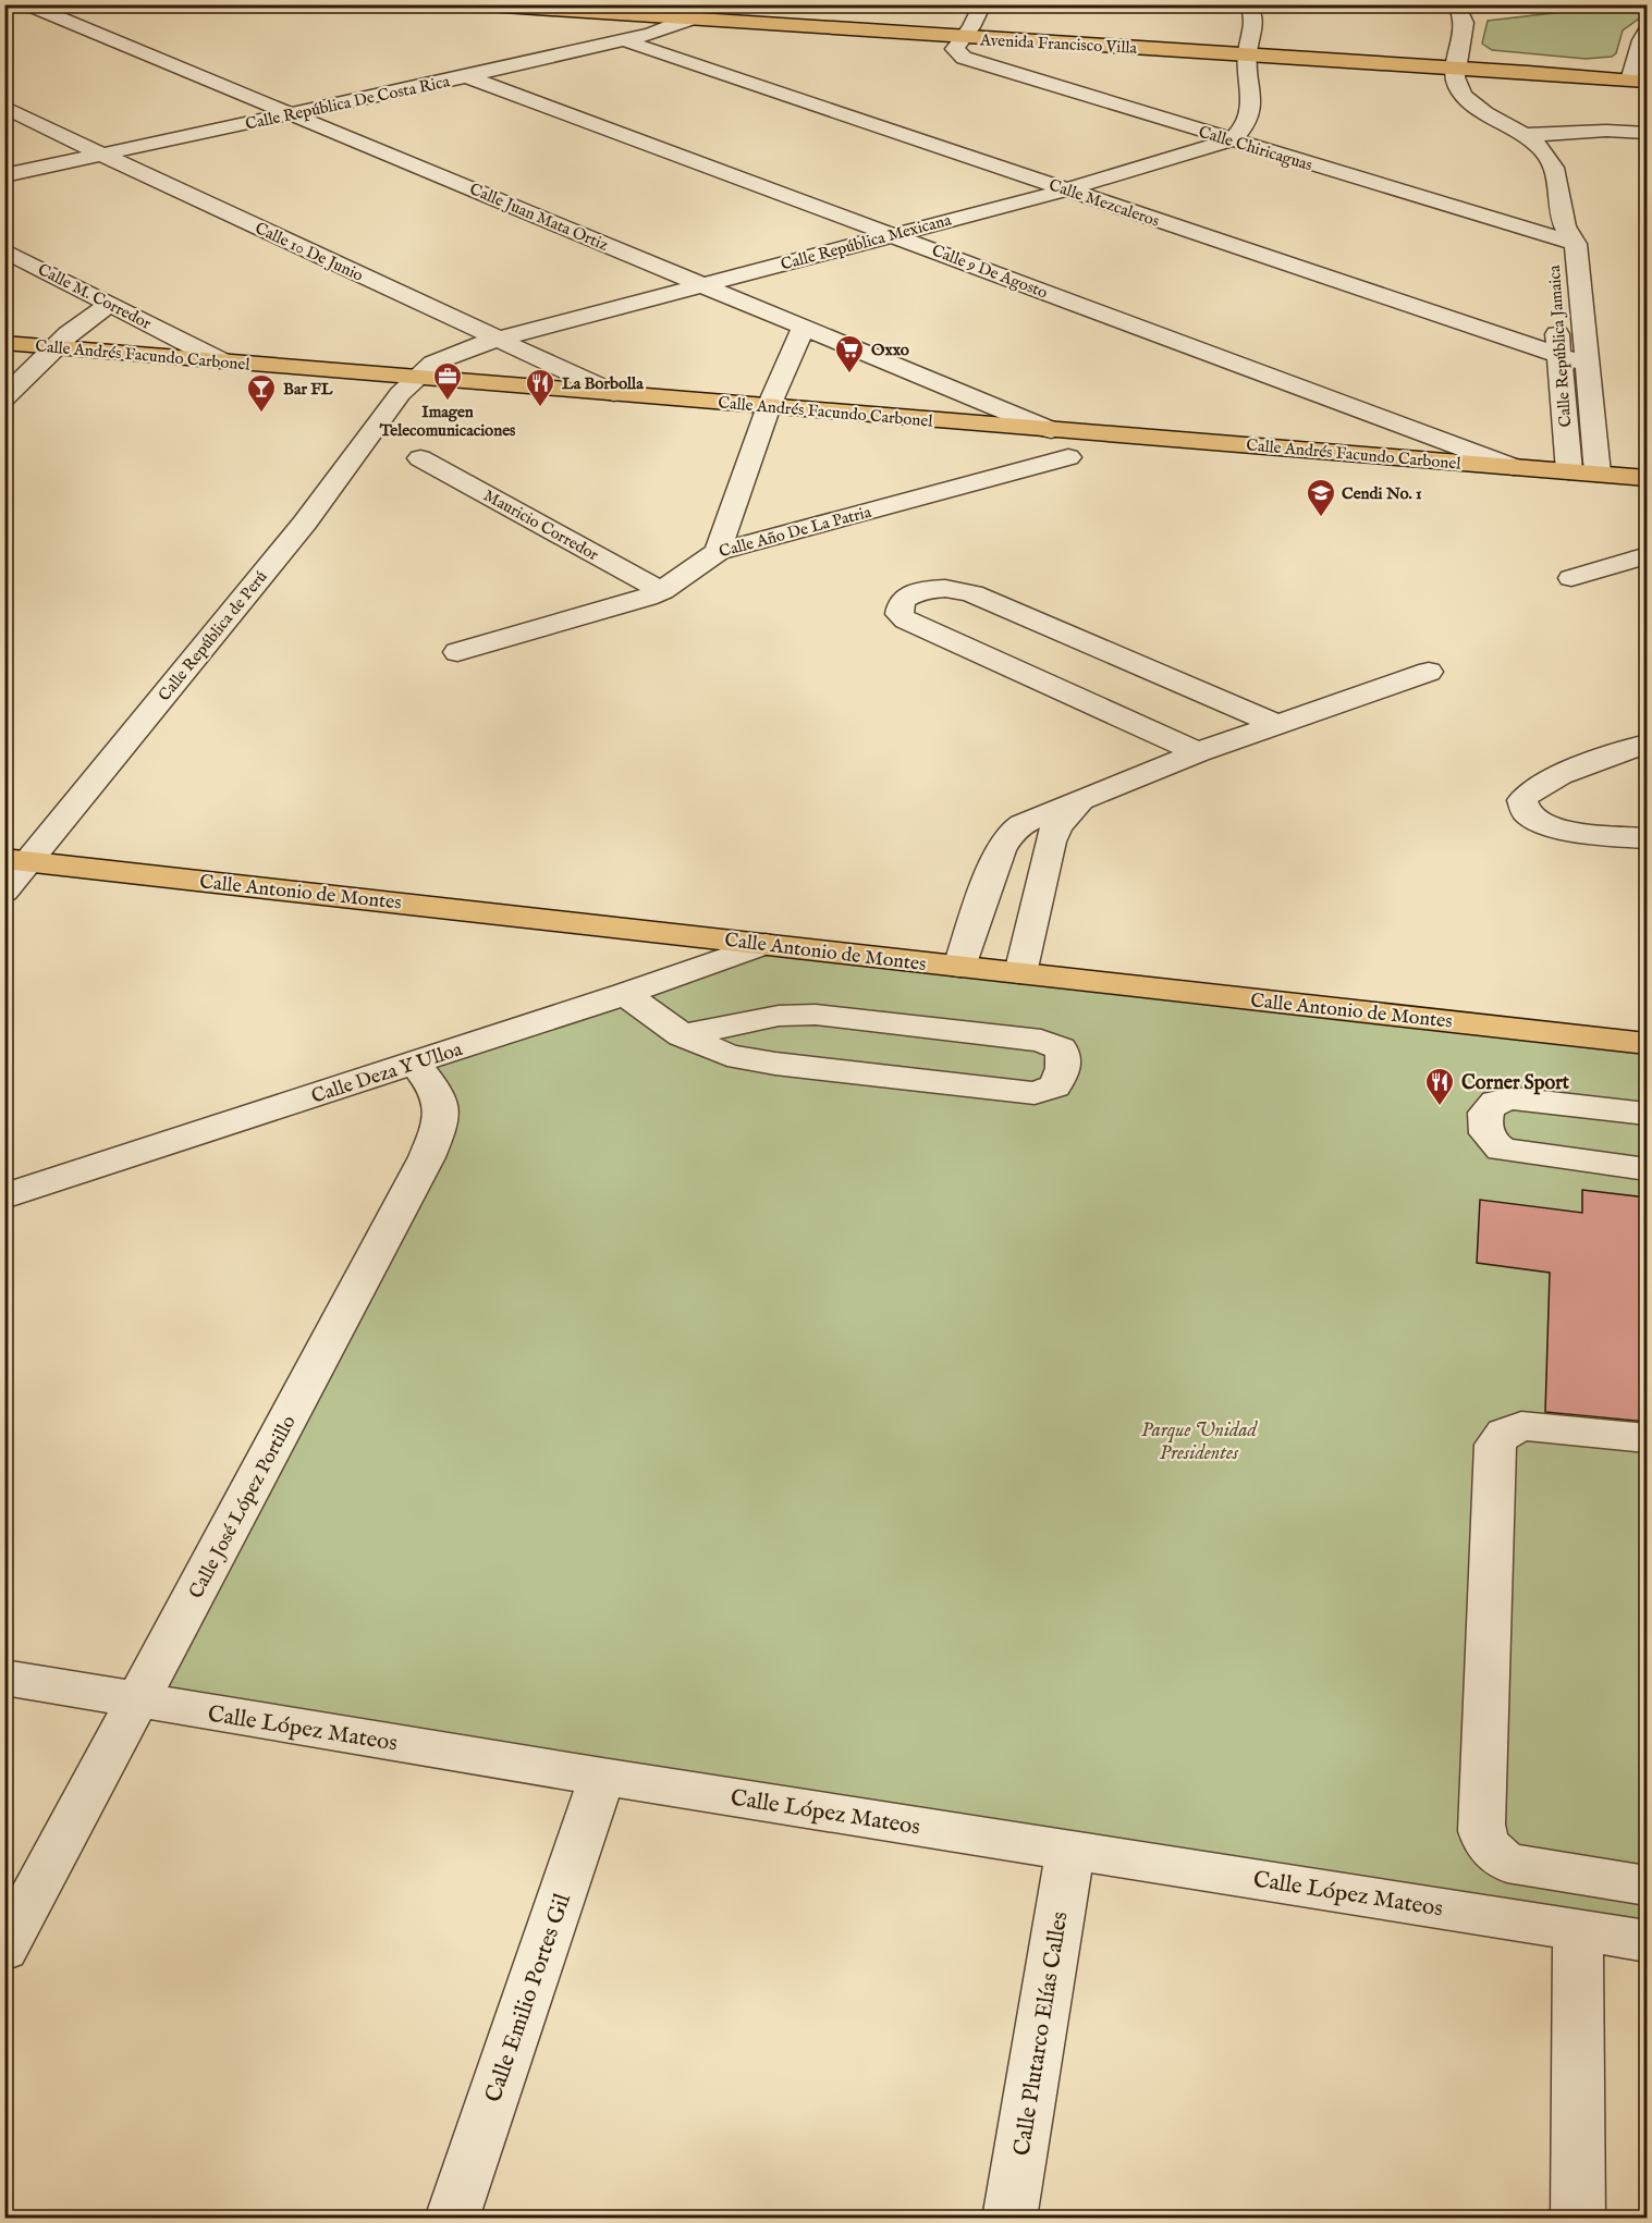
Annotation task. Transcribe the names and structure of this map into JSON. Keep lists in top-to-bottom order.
{
  "streets": {
    "main road": ["Avenida Francisco Villa", "Calle Andrés Facundo Carbonel", "Calle Antonio de Montes"],
    "street": [
      "Calle República De Costa Rica",
      "Calle Chiricaguas",
      "Calle Mezcaleros",
      "Calle Juan Mata Ortiz",
      "Calle República Mexicana",
      "Calle 10 De Junio",
      "Calle 9 De Agosto",
      "Calle M. Corredor",
      "Calle República Jamaica",
      "Mauricio Corredor",
      "Calle Año De La Patria",
      "Calle República de Perú",
      "Calle Deza Y Ulloa",
      "Calle José López Portillo",
      "Calle López Mateos",
      "Calle Emilio Portes Gil",
      "Calle Plutarco Elías Calles"
    ]
  },
  "crossings": [
    ["Avenida Francisco Villa", "Calle República De Costa Rica"],
    ["Avenida Francisco Villa", "Calle Chiricaguas"],
    ["Avenida Francisco Villa", "Calle República Jamaica"],
    ["Calle República De Costa Rica", "Calle Mezcaleros"],
    ["Calle República De Costa Rica", "Calle Juan Mata Ortiz"],
    ["Calle República De Costa Rica", "Calle 10 De Junio"],
    ["Calle República De Costa Rica", "Calle 9 De Agosto"],
    ["Calle Chiricaguas", "Calle República Mexicana"],
    ["Calle Chiricaguas", "Calle República Jamaica"],
    ["Calle Mezcaleros", "Calle República Mexicana"],
    ["Calle Mezcaleros", "Calle República Jamaica"],
    ["Calle Juan Mata Ortiz", "Calle República Mexicana"],
    ["Calle Juan Mata Ortiz", "Calle Andrés Facundo Carbonel"],
    ["Calle República Mexicana", "Calle 10 De Junio"],
    ["Calle República Mexicana", "Calle 9 De Agosto"],
    ["Calle República Mexicana", "Calle Andrés Facundo Carbonel"],
    ["Calle República Mexicana", "Calle República de Perú"],
    ["Calle 10 De Junio", "Calle Andrés Facundo Carbonel"],
    ["Calle 9 De Agosto", "Calle Andrés Facundo Carbonel"],
    ["Calle M. Corredor", "Calle Andrés Facundo Carbonel"],
    ["Calle República Jamaica", "Calle Andrés Facundo Carbonel"],
    ["Calle Andrés Facundo Carbonel", "Calle República de Perú"],
    ["Mauricio Corredor", "Calle Año De La Patria"],
    ["Calle República de Perú", "Calle Antonio de Montes"],
    ["Calle Antonio de Montes", "Calle Deza Y Ulloa"],
    ["Calle Deza Y Ulloa", "Calle José López Portillo"],
    ["Calle José López Portillo", "Calle López Mateos"],
    ["Calle López Mateos", "Calle Emilio Portes Gil"],
    ["Calle López Mateos", "Calle Plutarco Elías Calles"]
  ],
  "parks": ["Parque Unidad Presidentes"],
  "places": {
    "supermarket": ["Oxxo"],
    "office": ["Imagen Telecomunicaciones"],
    "restaurant": ["La Borbolla", "Corner Sport"],
    "bar": ["Bar FL"],
    "school or university": ["Cendi No. 1"]
  }
}
